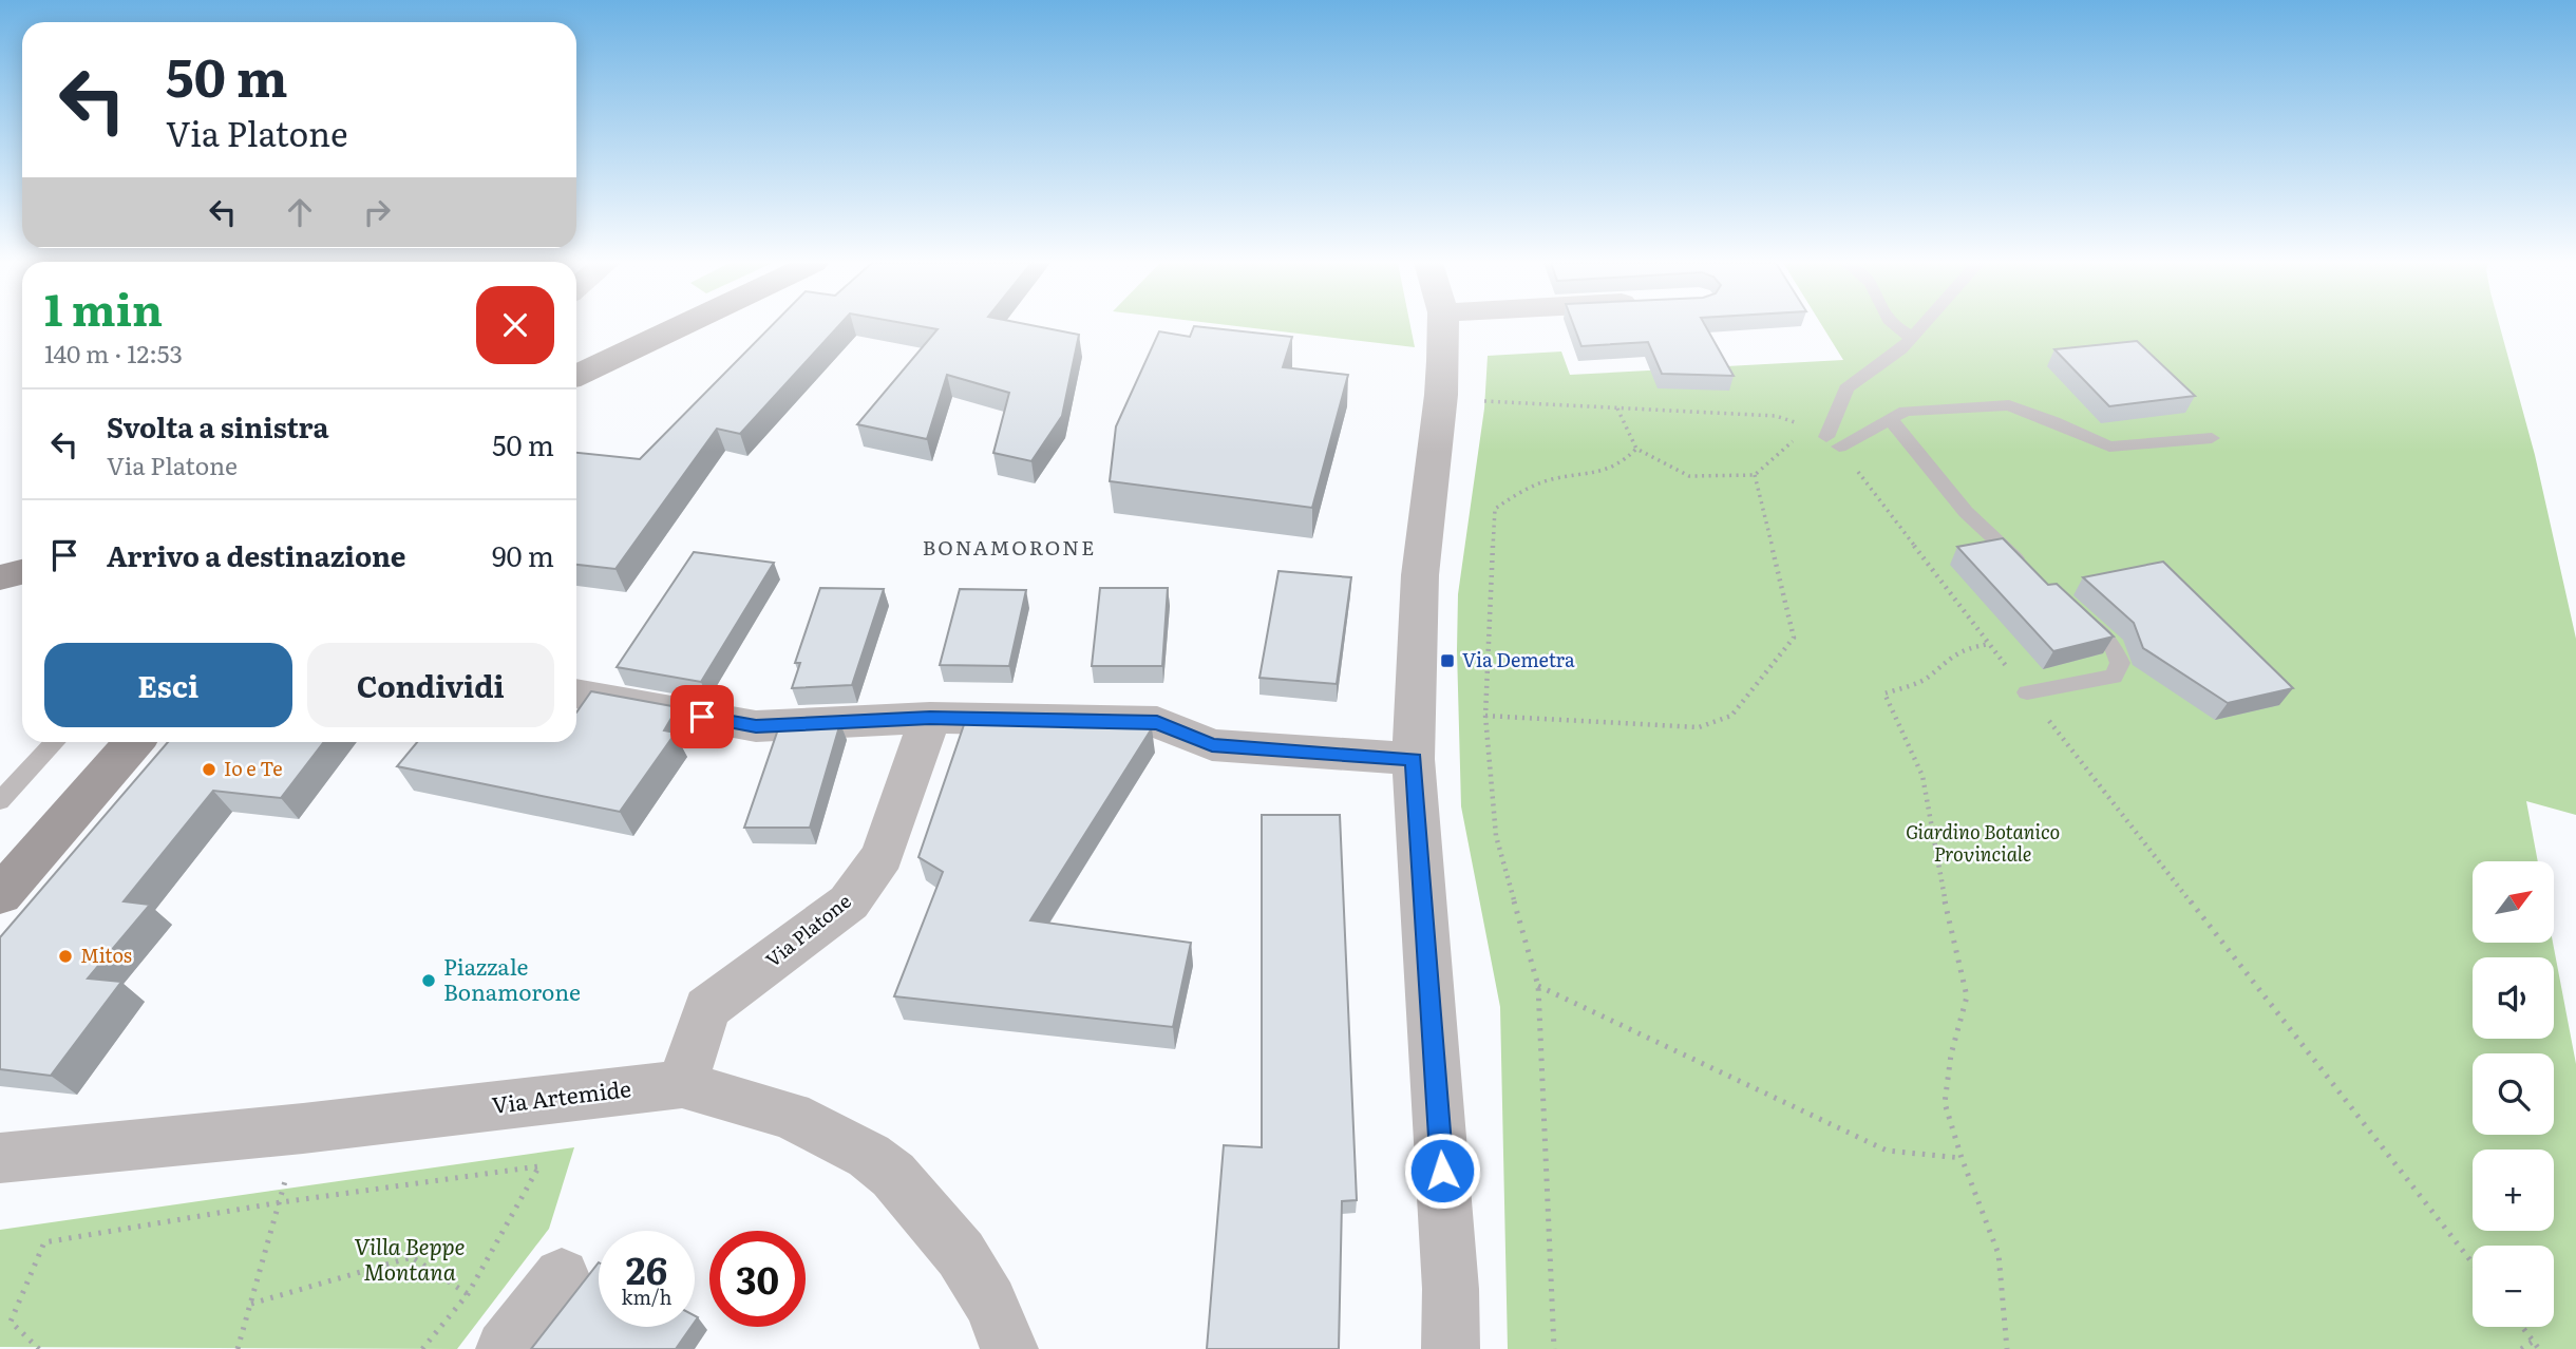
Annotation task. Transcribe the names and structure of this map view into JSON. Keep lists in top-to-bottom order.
{
  "streets": {
    "street": ["Via Platone", "Via Artemide"]
  },
  "crossings": [
    ["Via Platone", "Via Artemide"]
  ],
  "districts": ["BONAMORONE"],
  "parks": ["Giardino Botanico Provinciale", "Villa Beppe Montana"],
  "places": {
    "transit": ["Via Demetra"],
    "other": ["Io e Te", "Mitos", "Piazzale Bonamorone"]
  },
  "north": "top right",
  "page": {
    "turn": ["50 m", "Via Platone"],
    "heading": ["1 min", "140 m · 12:53"],
    "list": [
      {
        "name": "Svolta a sinistra",
        "note": "Via Platone",
        "value": "50 m"
      },
      {
        "name": "Arrivo a destinazione",
        "value": "90 m"
      }
    ],
    "buttons": ["Esci", "Condividi"],
    "map_buttons": ["+", "−"],
    "speed": "26 km/h",
    "limit": "30"
  }
}
